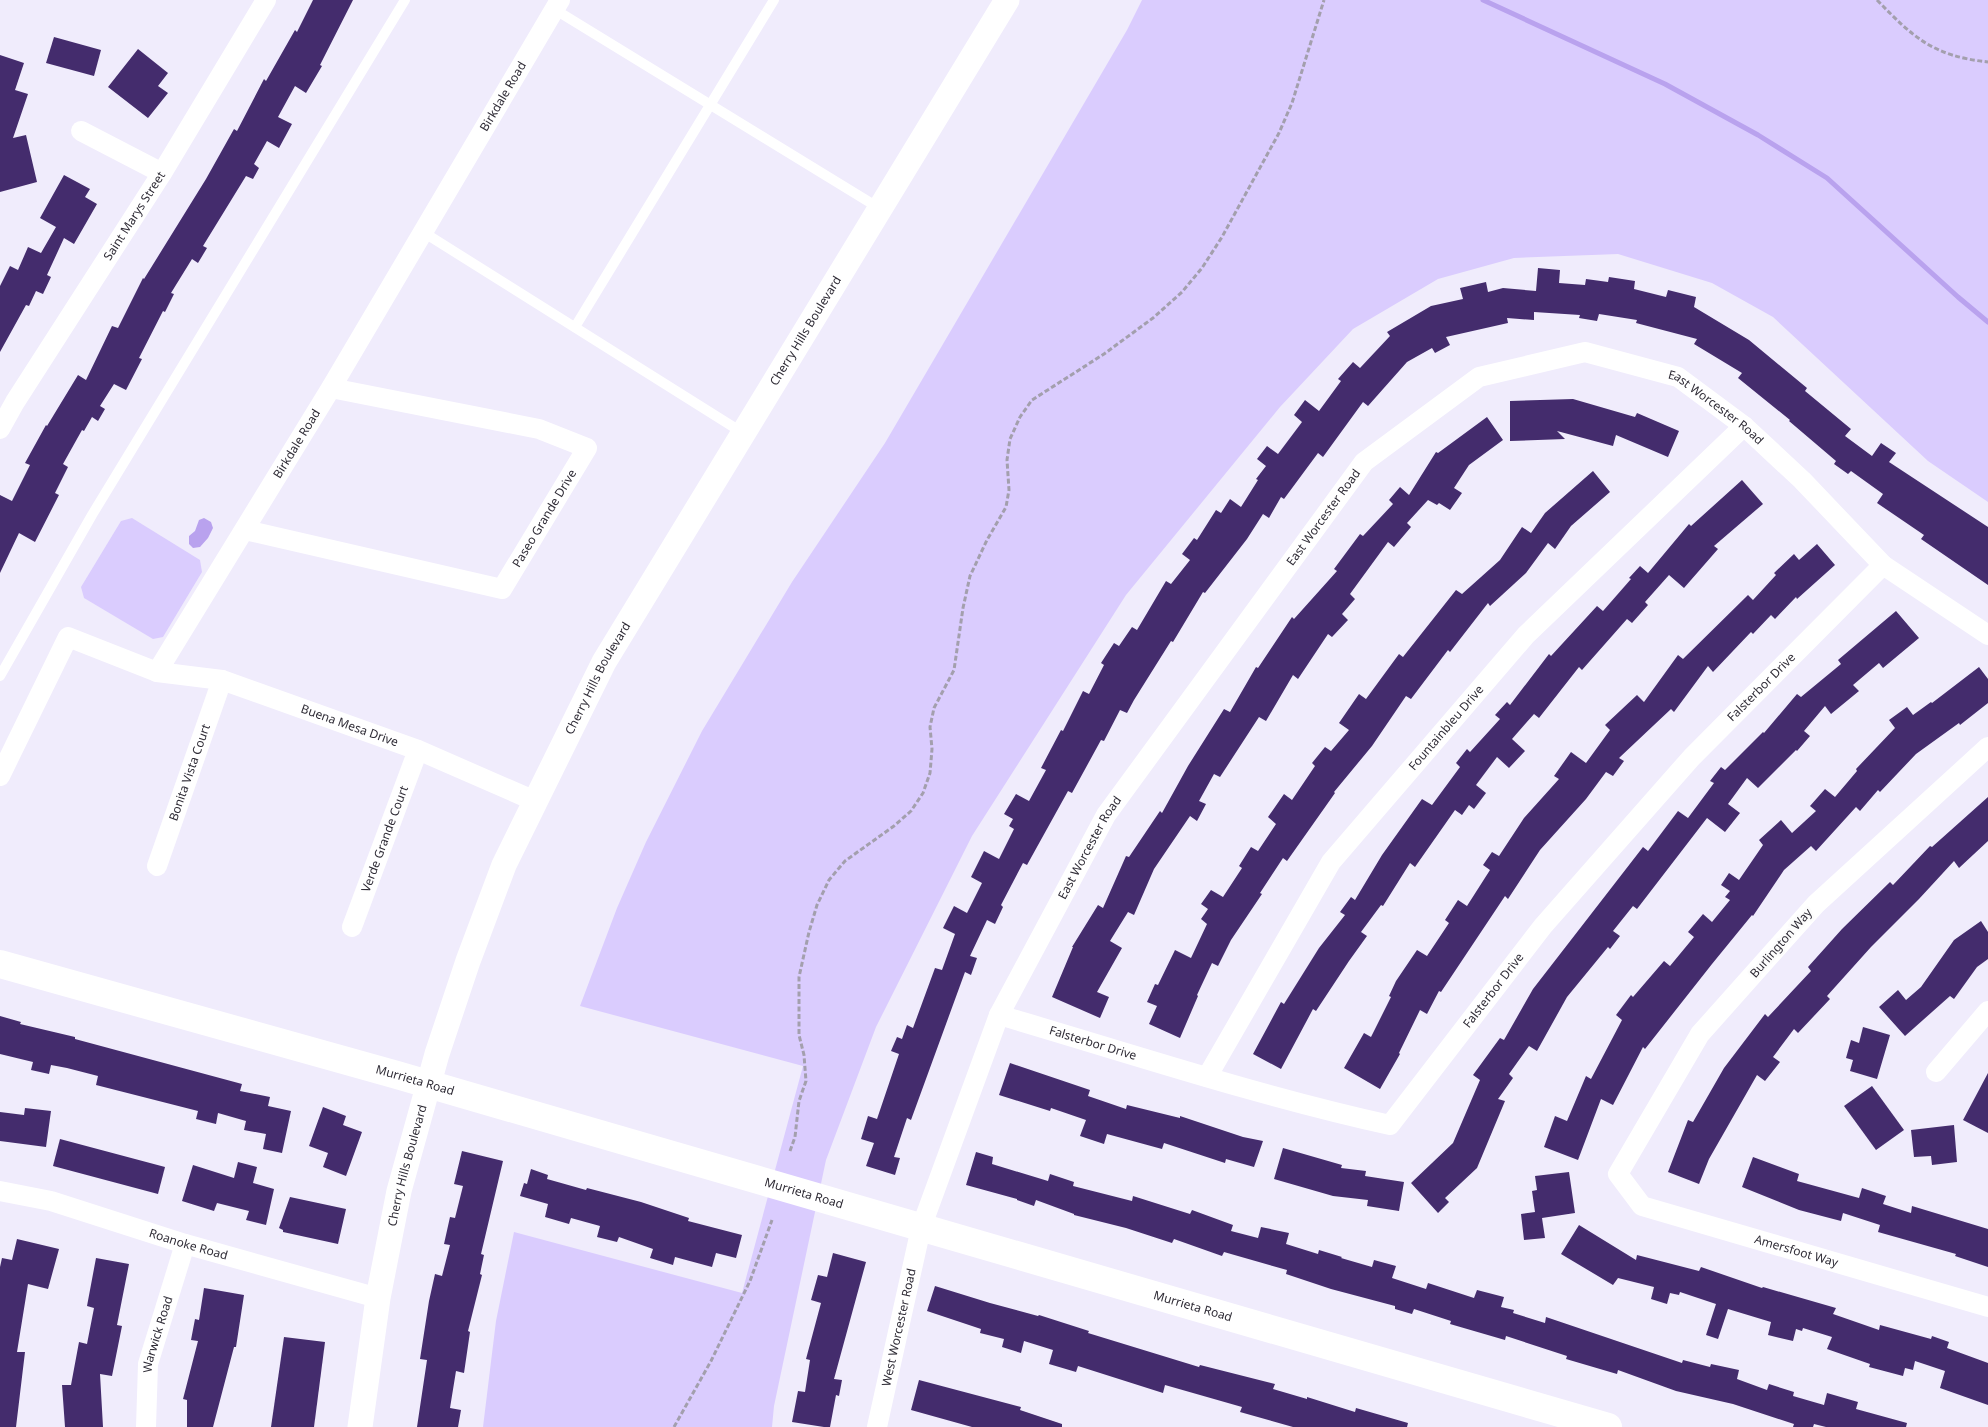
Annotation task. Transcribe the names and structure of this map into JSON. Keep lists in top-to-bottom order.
{
  "streets": {
    "main road": ["Murrieta Road"],
    "street": [
      "Birkdale Road",
      "Saint Marys Street",
      "Cherry Hills Boulevard",
      "East Worcester Road",
      "Paseo Grande Drive",
      "Falsterbor Drive",
      "Buena Mesa Drive",
      "Fountainbleu Drive",
      "Bonita Vista Court",
      "Verde Grande Court",
      "Burlington Way",
      "Roanoke Road",
      "Amersfoot Way",
      "West Worcester Road",
      "Warwick Road"
    ]
  },
  "crossings": [
    ["Birkdale Road", "Paseo Grande Drive"],
    ["Birkdale Road", "Buena Mesa Drive"],
    ["Cherry Hills Boulevard", "Buena Mesa Drive"],
    ["Cherry Hills Boulevard", "Murrieta Road"],
    ["Cherry Hills Boulevard", "Roanoke Road"],
    ["East Worcester Road", "Falsterbor Drive"],
    ["East Worcester Road", "Fountainbleu Drive"],
    ["East Worcester Road", "Murrieta Road"],
    ["East Worcester Road", "West Worcester Road"],
    ["Falsterbor Drive", "Fountainbleu Drive"],
    ["Buena Mesa Drive", "Bonita Vista Court"],
    ["Buena Mesa Drive", "Verde Grande Court"],
    ["Burlington Way", "Amersfoot Way"],
    ["Murrieta Road", "West Worcester Road"],
    ["Roanoke Road", "Warwick Road"]
  ]
}
